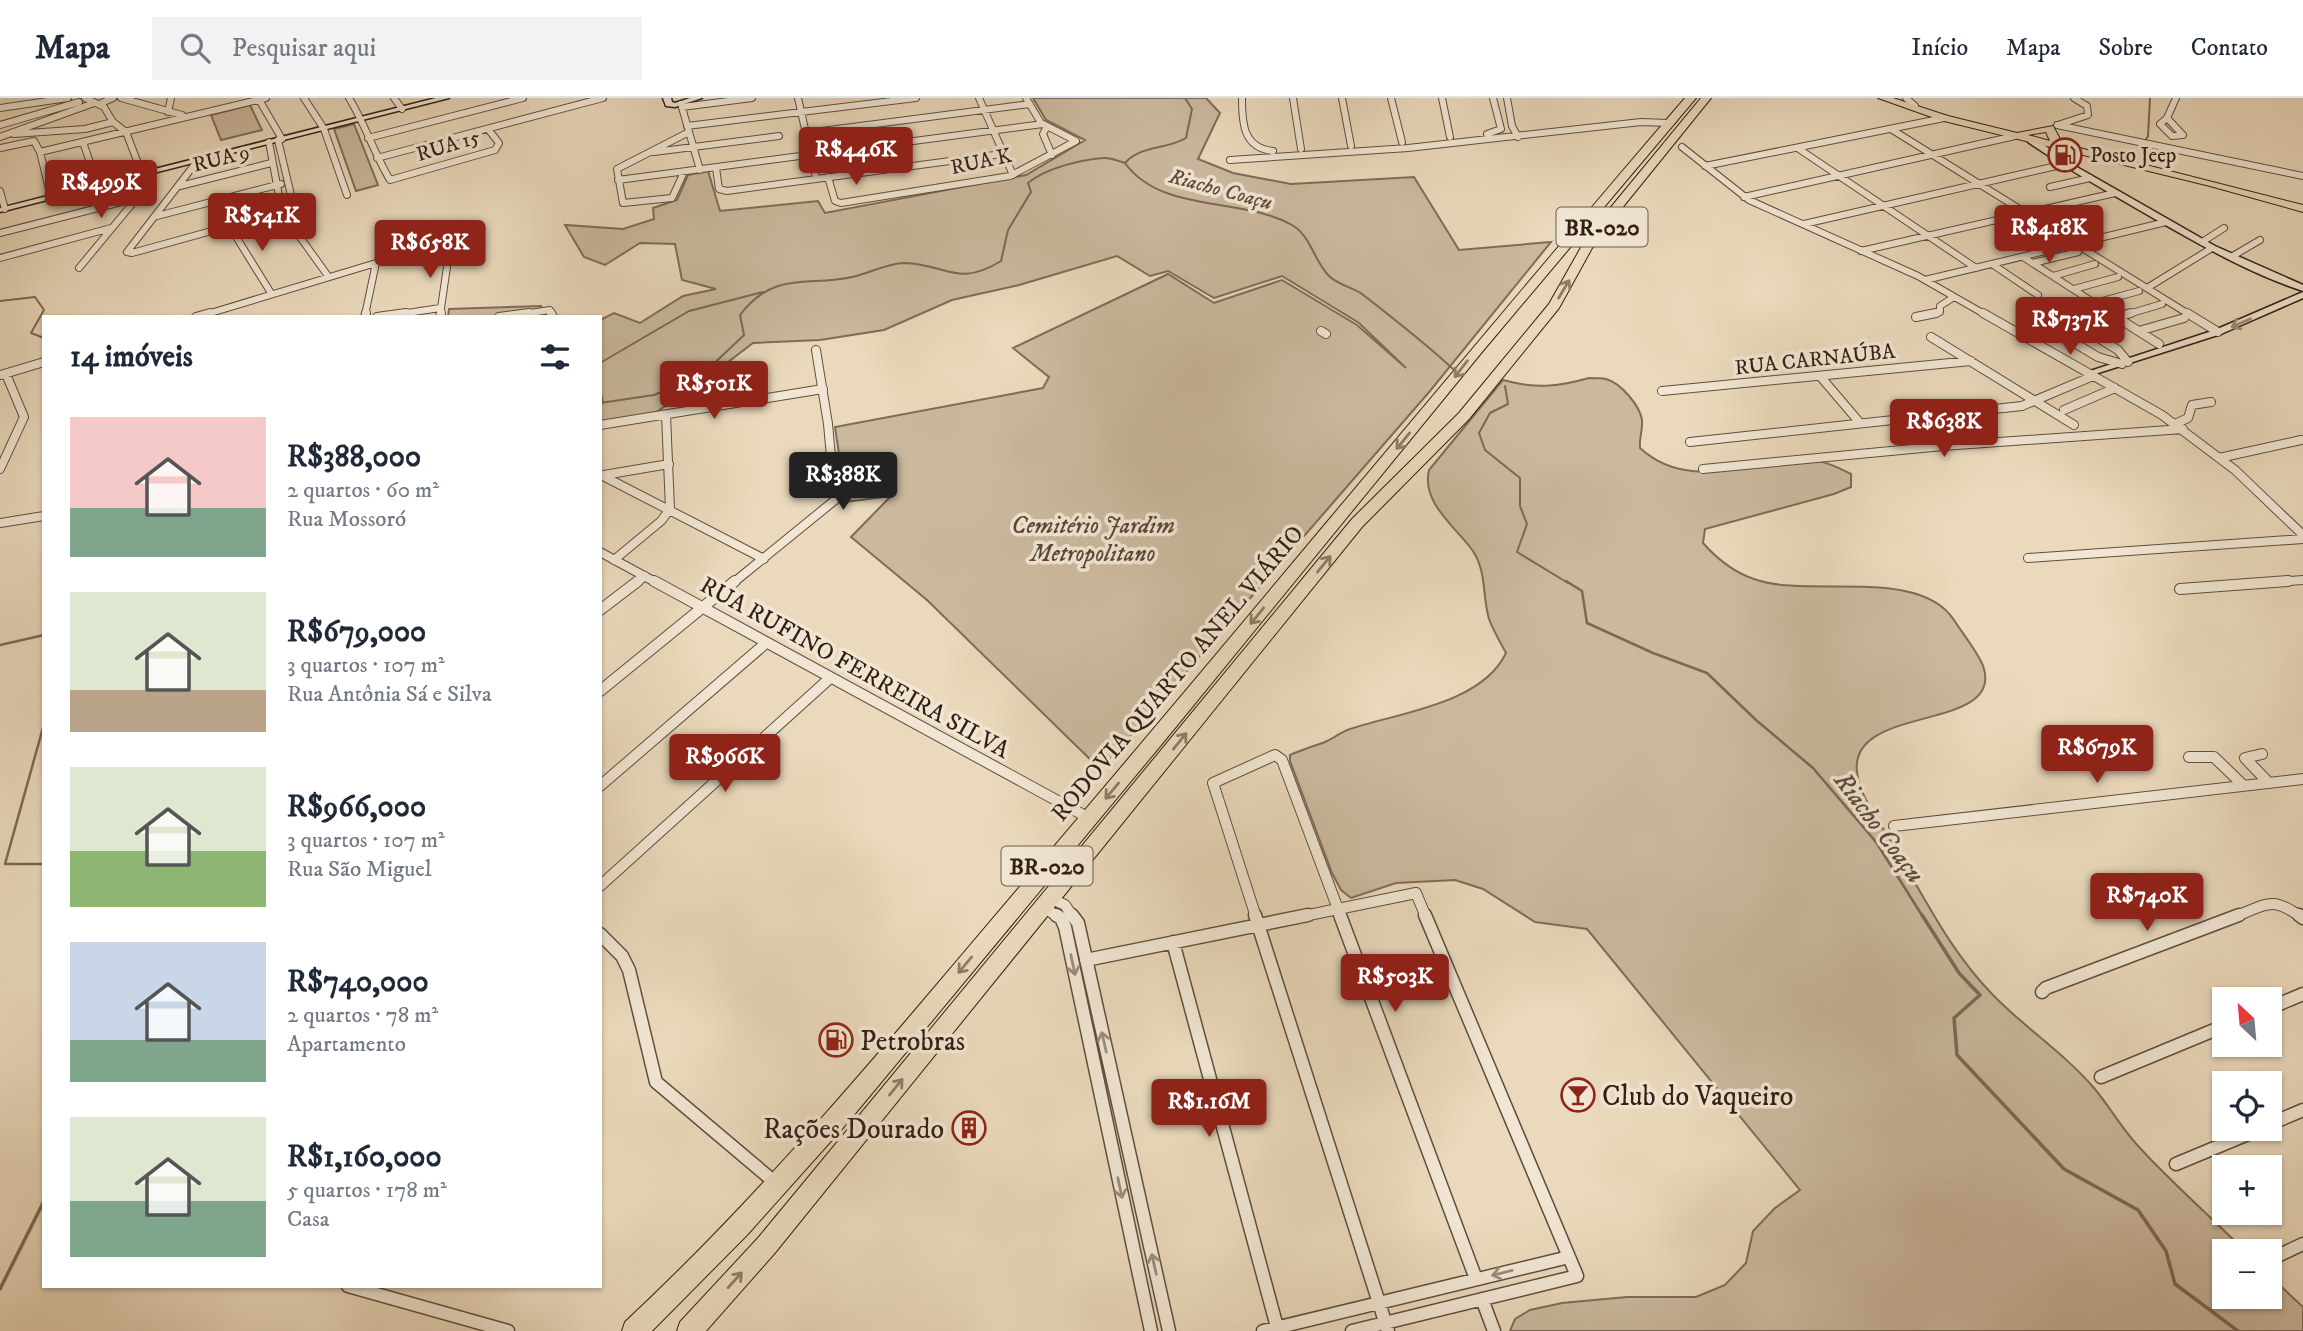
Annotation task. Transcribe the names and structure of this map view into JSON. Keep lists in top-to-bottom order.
{
  "streets": {
    "highway": ["BR-020", "RODOVIA QUARTO ANEL VIÁRIO"],
    "street": [
      "RUA 15",
      "RUA 9",
      "RUA K",
      "RUA CARNAÚBA",
      "RUA RUFINO FERREIRA SILVA"
    ]
  },
  "crossings": [
    ["RUA RUFINO FERREIRA SILVA", "RODOVIA QUARTO ANEL VIÁRIO"]
  ],
  "water": ["Riacho Coaçu"],
  "parks": ["Cemitério Jardim Metropolitano"],
  "places": {
    "fuel station": ["Posto Jeep", "Petrobras"],
    "bar": ["Club do Vaqueiro"],
    "building": ["Rações Dourado"]
  },
  "north": "top left",
  "page": {
    "header": "Mapa",
    "search": "Pesquisar aqui",
    "nav": [
      "Início",
      "Mapa",
      "Sobre",
      "Contato"
    ],
    "price": [
      "R$446K",
      "R$499K",
      "R$541K",
      "R$418K",
      "R$658K",
      "R$737K",
      "R$501K",
      "R$638K",
      "R$388K",
      "R$679K",
      "R$966K",
      "R$740K",
      "R$503K",
      "R$1.16M"
    ],
    "heading": "14 imóveis",
    "list": [
      {
        "name": "R$388,000",
        "note": "2 quartos · 60 m² · Rua Mossoró"
      },
      {
        "name": "R$679,000",
        "note": "3 quartos · 107 m² · Rua Antônia Sá e Silva"
      },
      {
        "name": "R$966,000",
        "note": "3 quartos · 107 m² · Rua São Miguel"
      },
      {
        "name": "R$740,000",
        "note": "2 quartos · 78 m² · Apartamento"
      },
      {
        "name": "R$1,160,000",
        "note": "5 quartos · 178 m² · Casa"
      }
    ],
    "map_buttons": ["+", "−"]
  }
}
